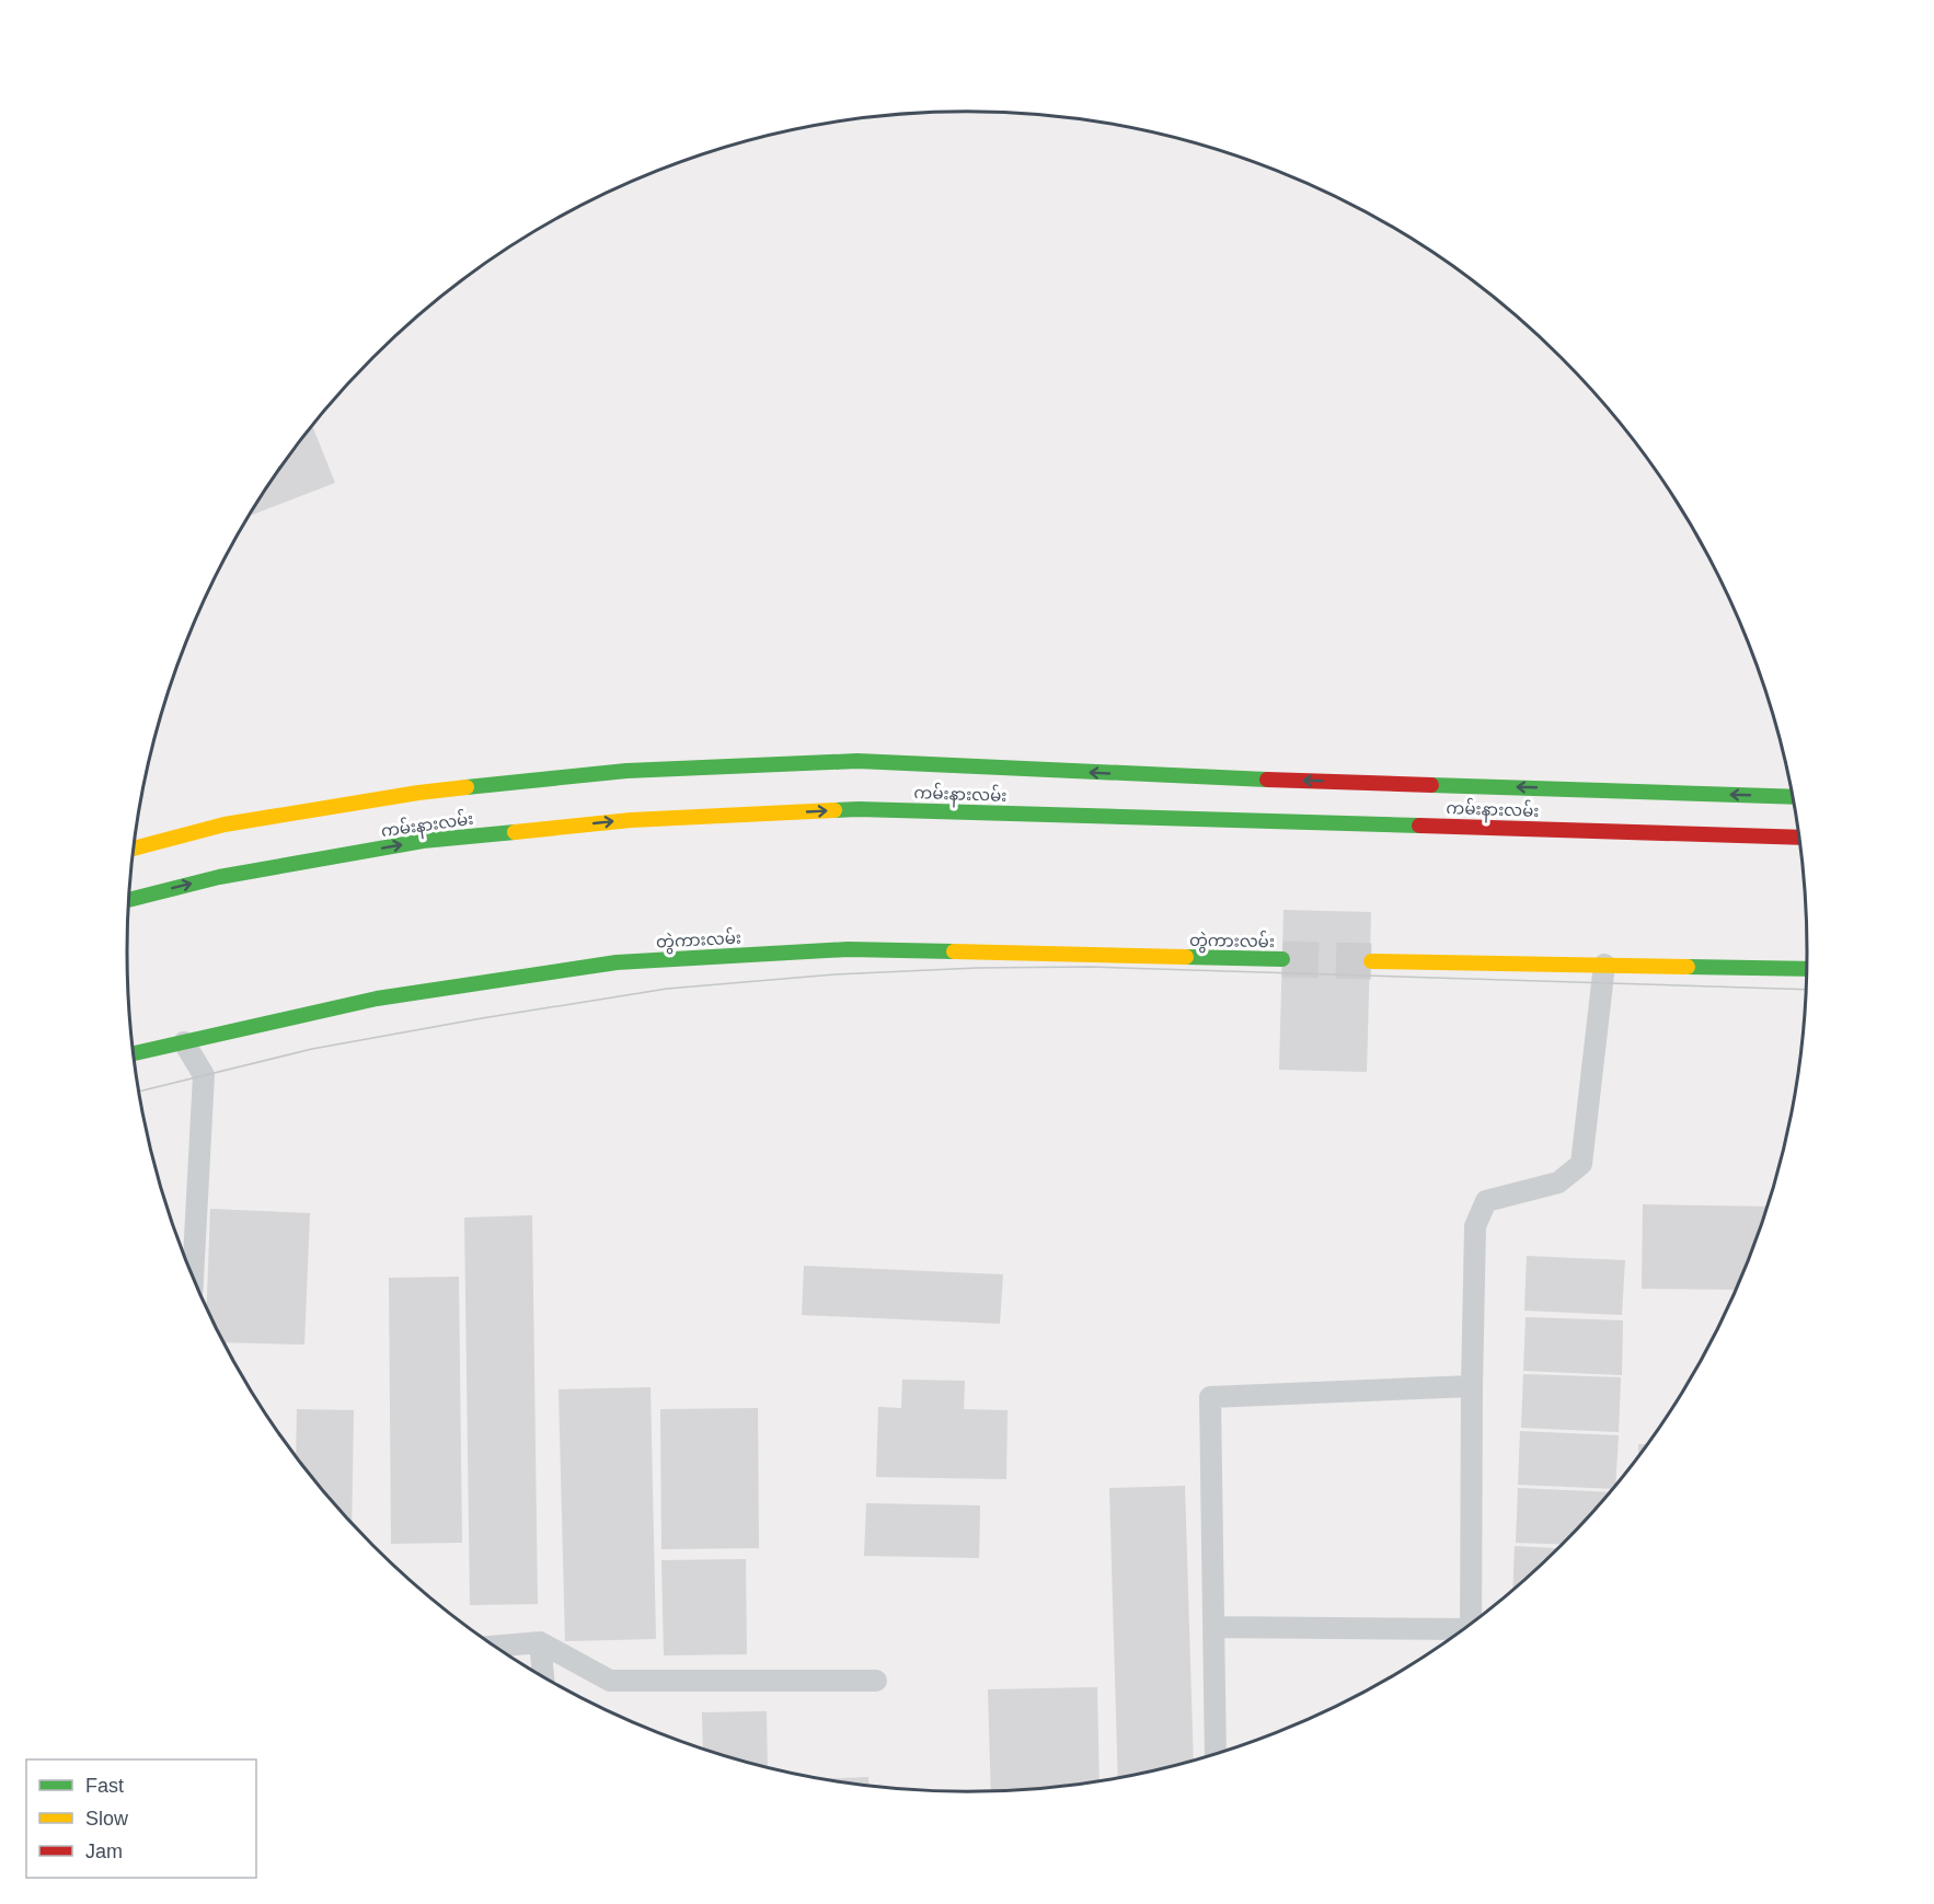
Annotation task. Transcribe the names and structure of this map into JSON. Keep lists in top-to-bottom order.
{
  "streets": {
    "main road": ["ကမ်းနားလမ်း", "တွဲကားလမ်း"]
  },
  "legend": ["Fast", "Slow", "Jam"]
}
